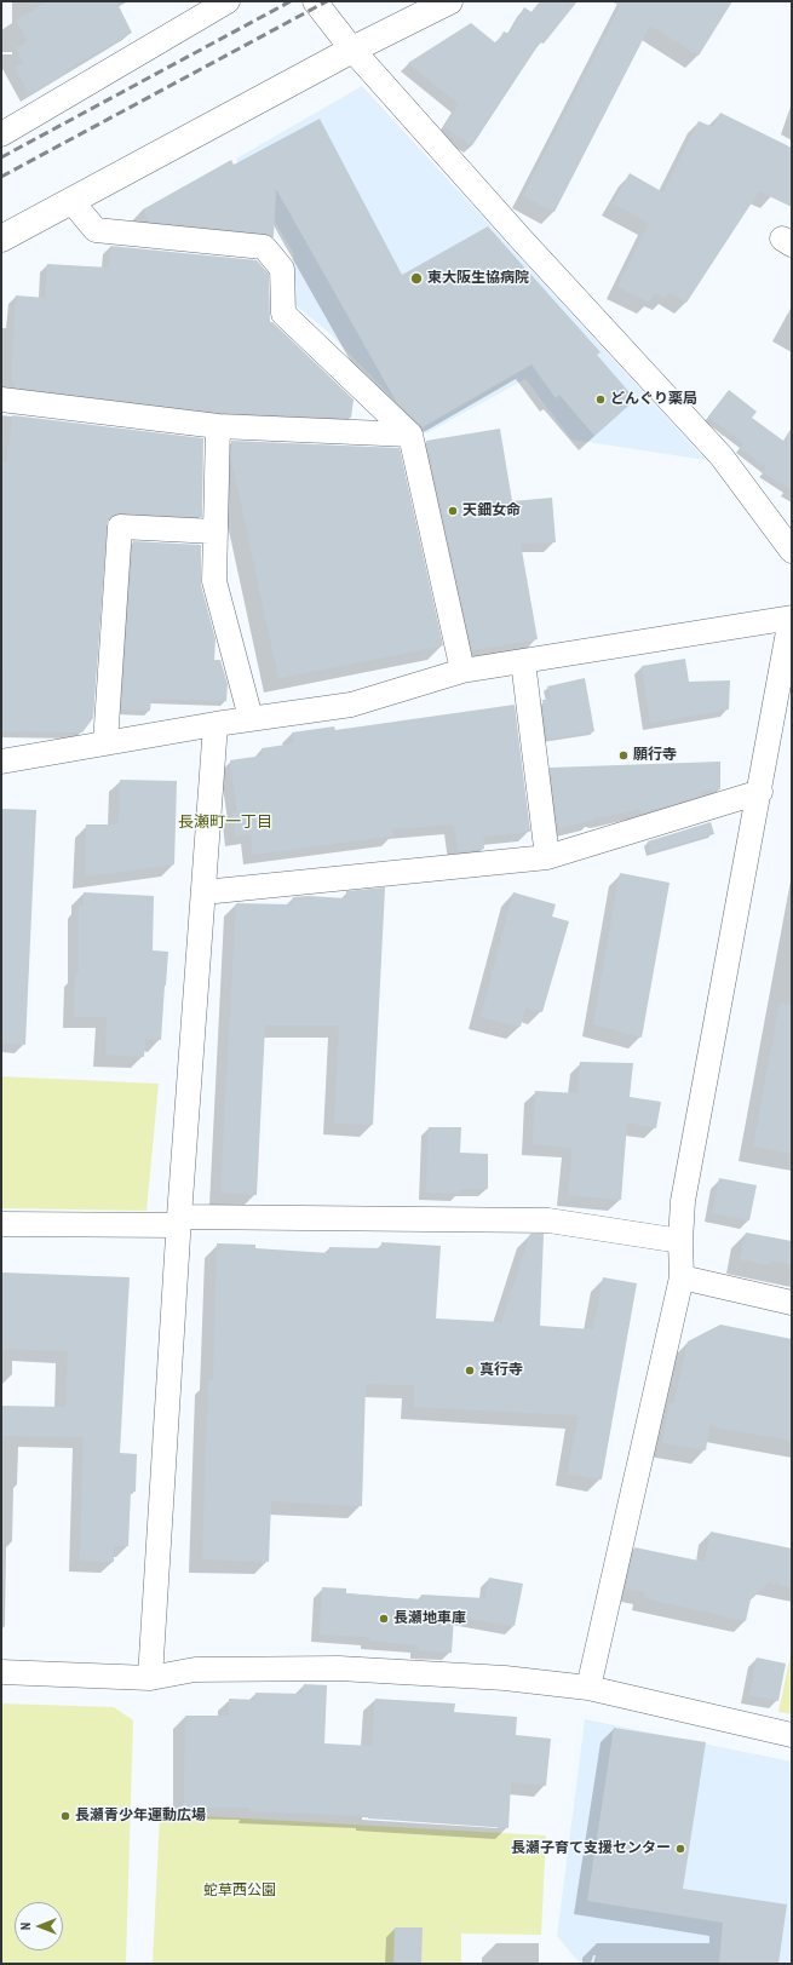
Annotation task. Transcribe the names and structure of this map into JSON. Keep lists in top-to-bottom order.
{
  "districts": ["長瀬町一丁目"],
  "parks": ["蛇草西公園"],
  "places": [
    "東大阪生協病院",
    "どんぐり薬局",
    "天鈿女命",
    "願行寺",
    "真行寺",
    "長瀬地車庫",
    "長瀬青少年運動広場",
    "長瀬子育て支援センター"
  ],
  "north": "left"
}
